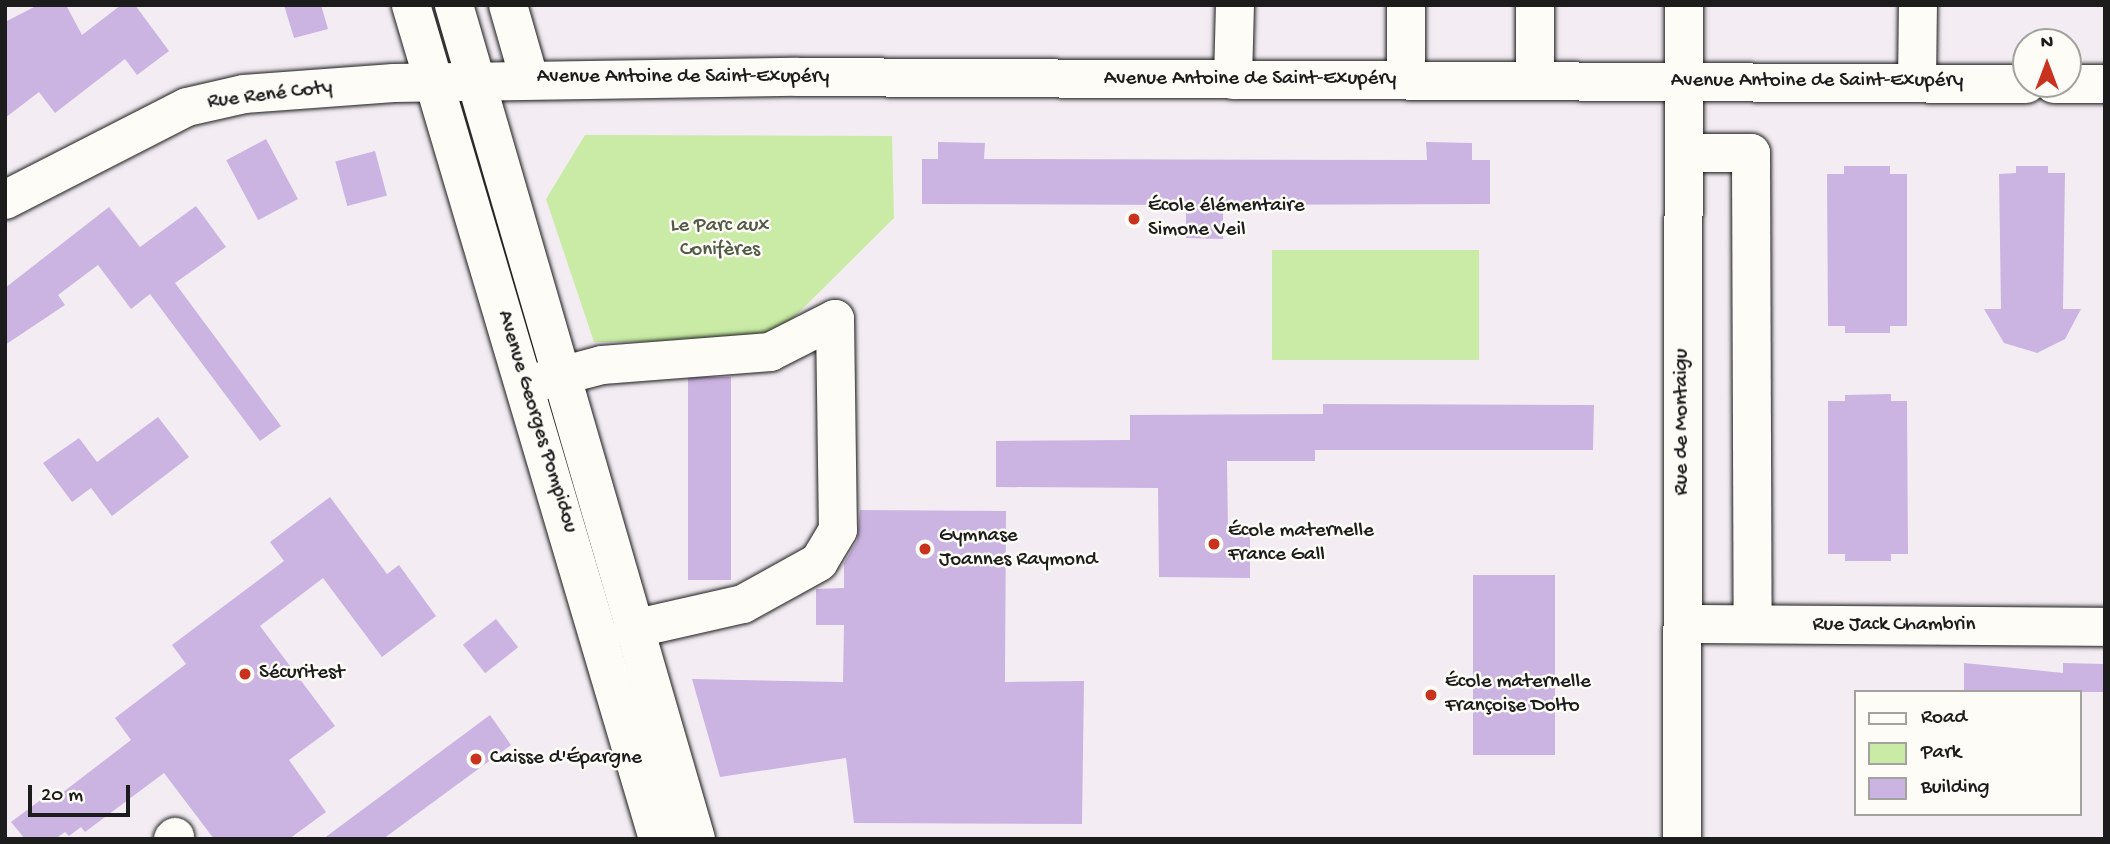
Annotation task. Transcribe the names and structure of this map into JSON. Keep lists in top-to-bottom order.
{
  "streets": {
    "street": [
      "Avenue Antoine de Saint-Exupéry",
      "Rue René Coty",
      "Avenue Georges Pompidou",
      "Rue de Montaigu",
      "Rue Jack Chambrin"
    ]
  },
  "crossings": [
    ["Avenue Antoine de Saint-Exupéry", "Rue René Coty"],
    ["Avenue Antoine de Saint-Exupéry", "Avenue Georges Pompidou"],
    ["Avenue Antoine de Saint-Exupéry", "Rue de Montaigu"],
    ["Rue René Coty", "Avenue Georges Pompidou"],
    ["Rue de Montaigu", "Rue Jack Chambrin"]
  ],
  "parks": ["Le Parc aux Conifères"],
  "places": [
    "École élémentaire Simone Veil",
    "École maternelle France Gall",
    "Gymnase Joannes Raymond",
    "Sécuritest",
    "École maternelle Françoise Dolto",
    "Caisse d'Épargne"
  ],
  "legend": ["Road", "Park", "Building"],
  "scale_bar": "20 m",
  "north": "top"
}
